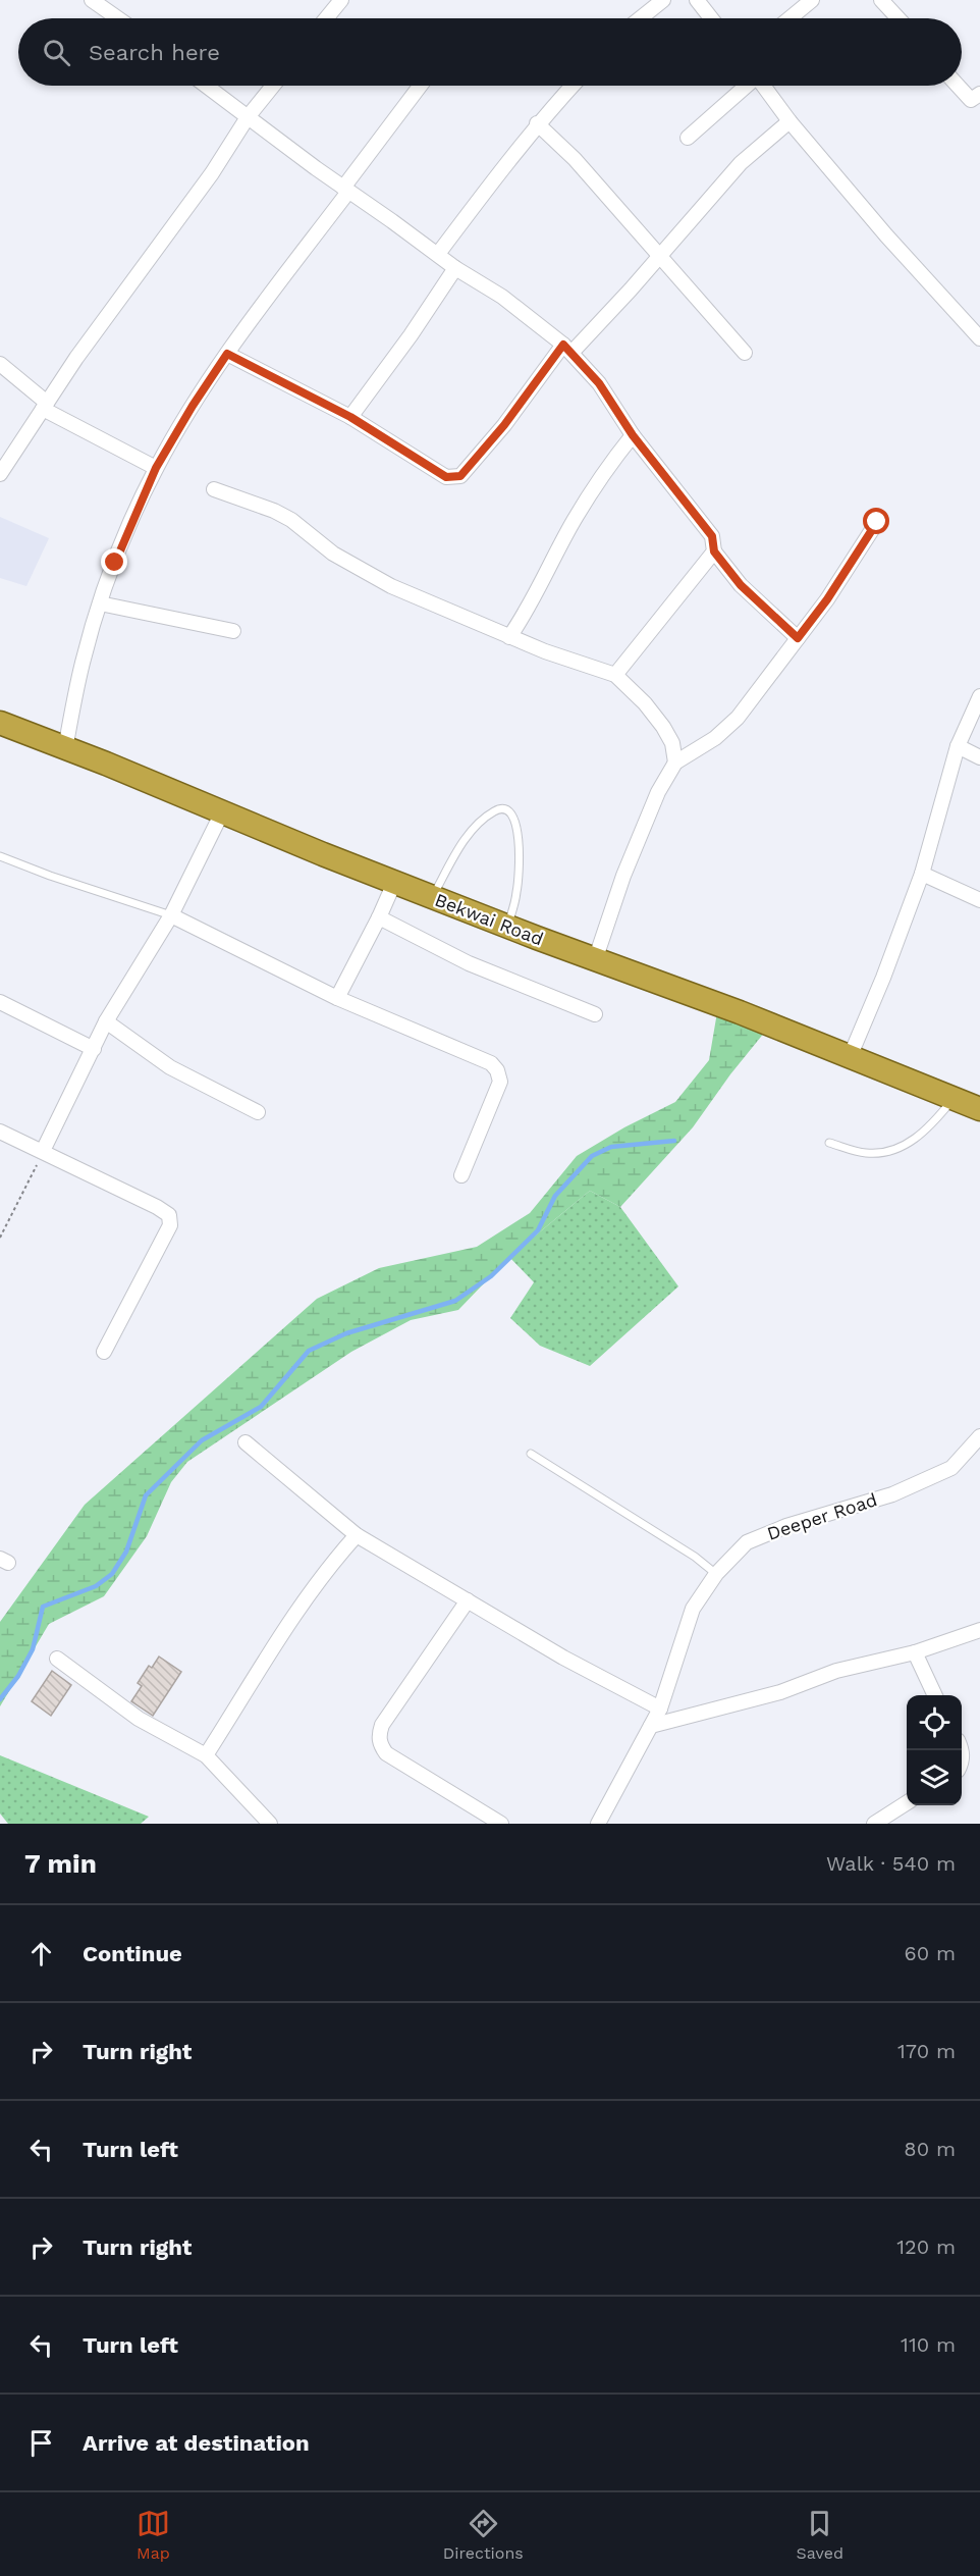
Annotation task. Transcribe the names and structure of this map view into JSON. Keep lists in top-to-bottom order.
{
  "streets": {
    "highway": ["Bekwai Road"],
    "street": ["Deeper Road"]
  },
  "page": {
    "search": "Search here",
    "heading": ["7 min", "Walk · 540 m"],
    "list": [
      ["Continue", "60 m"],
      ["Turn right", "170 m"],
      ["Turn left", "80 m"],
      ["Turn right", "120 m"],
      ["Turn left", "110 m"],
      "Arrive at destination"
    ],
    "nav": ["Map", "Directions", "Saved"]
  }
}
